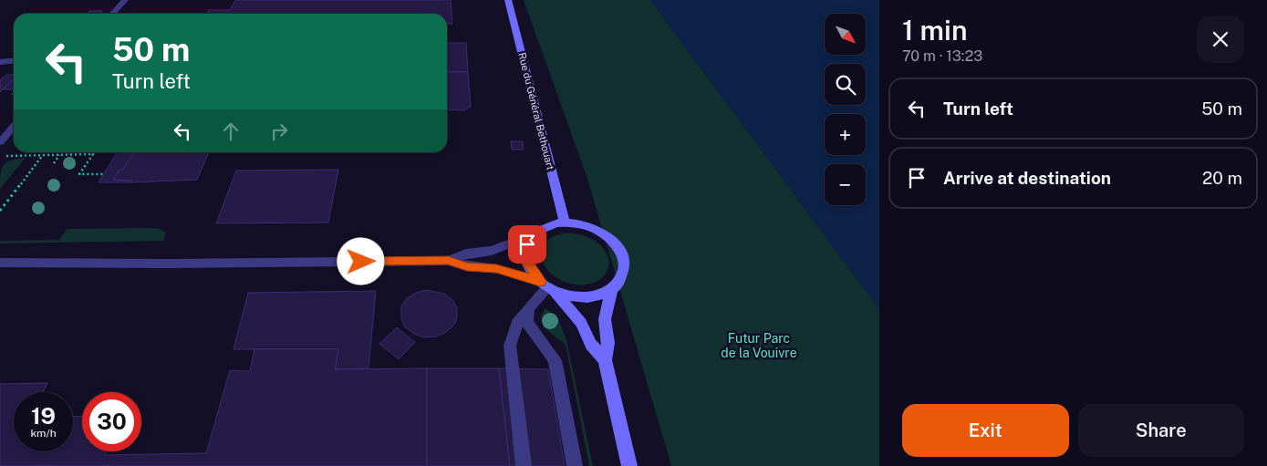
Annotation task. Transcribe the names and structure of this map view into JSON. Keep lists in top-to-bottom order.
{
  "streets": {
    "street": ["Rue du Général Bethouart"]
  },
  "parks": ["Futur Parc de la Vouivre"],
  "north": "bottom right",
  "page": {
    "heading": ["1 min", "70 m · 13:23"],
    "map_buttons": ["+", "−"],
    "turn": ["50 m", "Turn left"],
    "list": [
      {
        "name": "Turn left",
        "value": "50 m"
      },
      {
        "name": "Arrive at destination",
        "value": "20 m"
      }
    ],
    "speed": "19 km/h",
    "limit": "30",
    "buttons": ["Exit", "Share"]
  }
}
